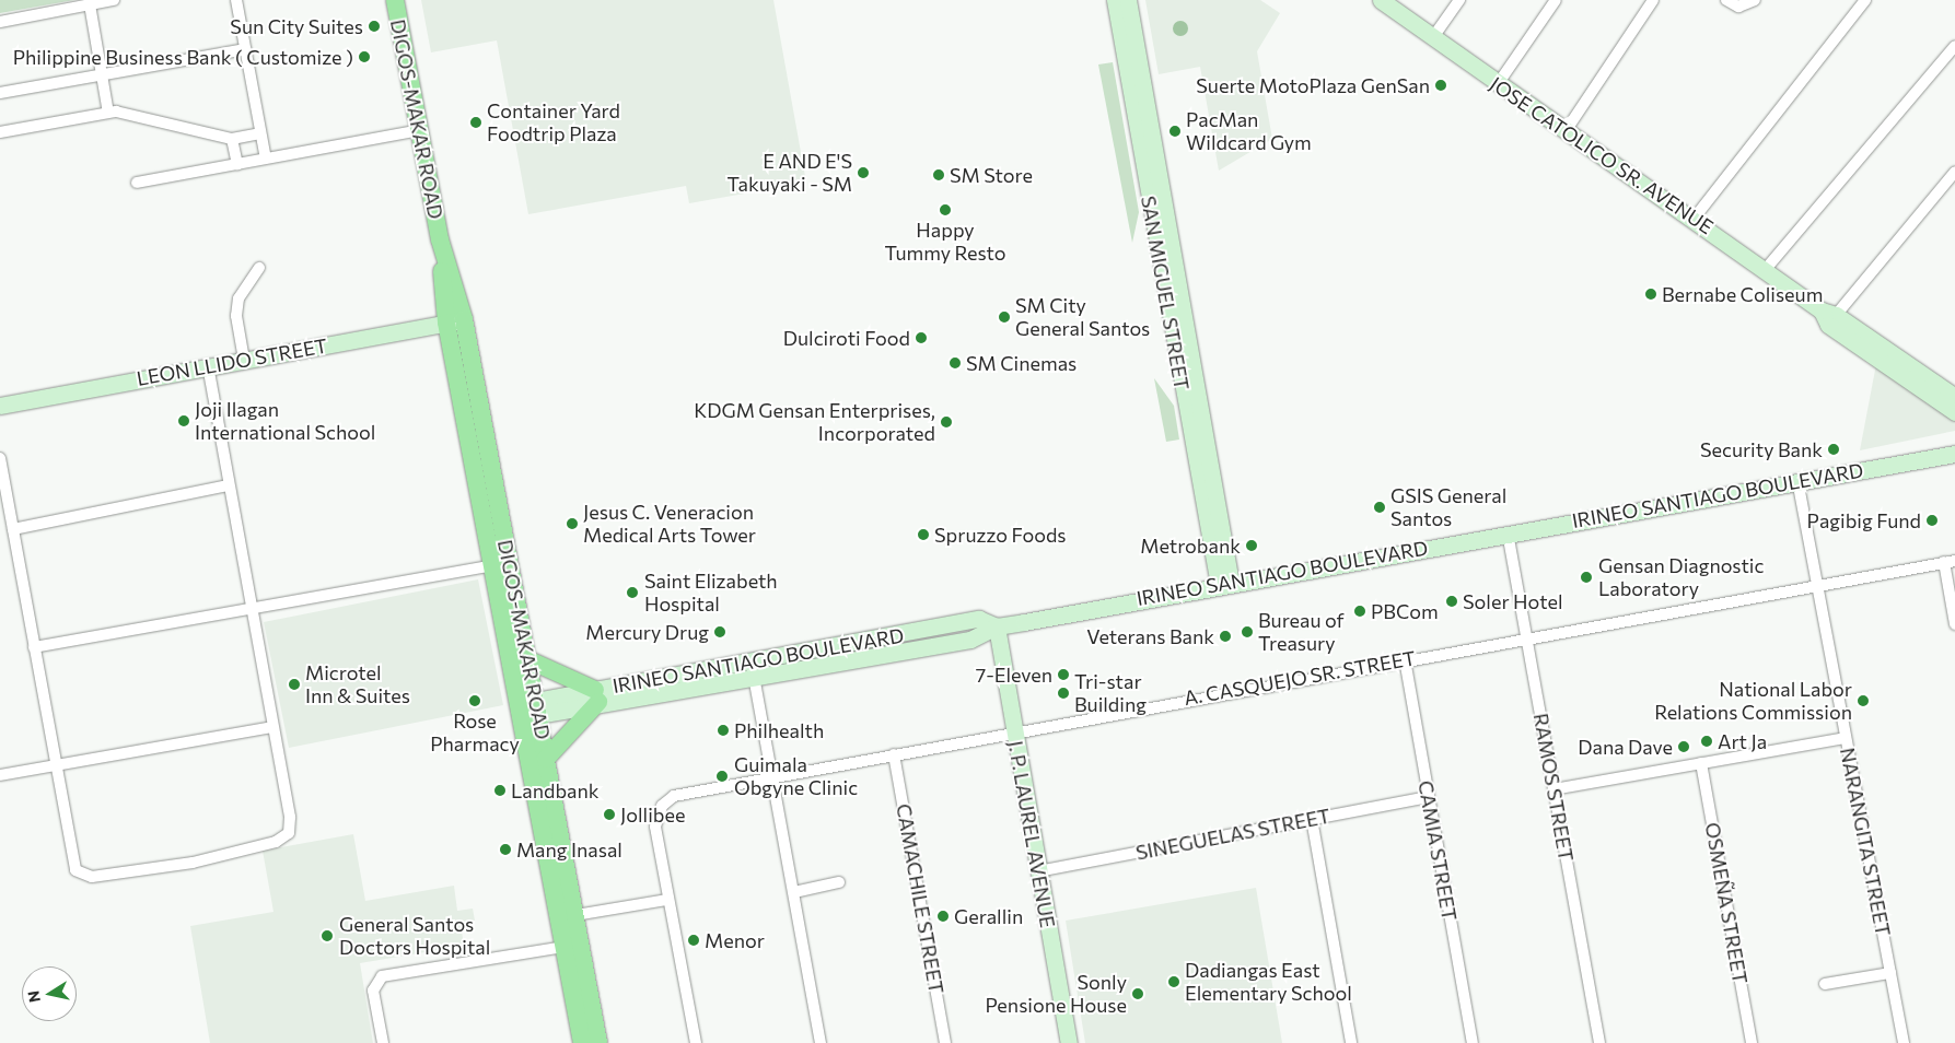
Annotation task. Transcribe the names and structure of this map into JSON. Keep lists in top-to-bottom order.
{
  "streets": {
    "main road": [
      "DIGOS-MAKAR ROAD",
      "JOSE CATOLICO SR. AVENUE",
      "SAN MIGUEL STREET",
      "LEON LLIDO STREET",
      "IRINEO SANTIAGO BOULEVARD",
      "J. P. LAUREL AVENUE"
    ],
    "street": [
      "A. CASQUEJO SR. STREET",
      "RAMOS STREET",
      "SINEGUELAS STREET",
      "NARANGITA STREET",
      "CAMIA STREET",
      "CAMACHILE STREET",
      "OSMEÑA STREET"
    ]
  },
  "crossings": [
    ["DIGOS-MAKAR ROAD", "LEON LLIDO STREET"],
    ["DIGOS-MAKAR ROAD", "IRINEO SANTIAGO BOULEVARD"],
    ["SAN MIGUEL STREET", "IRINEO SANTIAGO BOULEVARD"],
    ["IRINEO SANTIAGO BOULEVARD", "RAMOS STREET"],
    ["IRINEO SANTIAGO BOULEVARD", "J. P. LAUREL AVENUE"],
    ["IRINEO SANTIAGO BOULEVARD", "NARANGITA STREET"],
    ["A. CASQUEJO SR. STREET", "RAMOS STREET"],
    ["A. CASQUEJO SR. STREET", "J. P. LAUREL AVENUE"],
    ["A. CASQUEJO SR. STREET", "NARANGITA STREET"],
    ["A. CASQUEJO SR. STREET", "CAMIA STREET"],
    ["A. CASQUEJO SR. STREET", "CAMACHILE STREET"],
    ["J. P. LAUREL AVENUE", "SINEGUELAS STREET"],
    ["SINEGUELAS STREET", "CAMIA STREET"]
  ],
  "places": [
    "Sun City Suites",
    "Philippine Business Bank ( Customize )",
    "Suerte MotoPlaza GenSan",
    "Container Yard Foodtrip Plaza",
    "PacMan Wildcard Gym",
    "E AND E'S Takuyaki - SM",
    "SM Store",
    "Happy Tummy Resto",
    "Bernabe Coliseum",
    "SM City General Santos",
    "Dulciroti Food",
    "SM Cinemas",
    "Joji Ilagan International School",
    "KDGM Gensan Enterprises, Incorporated",
    "Security Bank",
    "GSIS General Santos",
    "Pagibig Fund",
    "Jesus C. Veneracion Medical Arts Tower",
    "Spruzzo Foods",
    "Metrobank",
    "Gensan Diagnostic Laboratory",
    "Saint Elizabeth Hospital",
    "Soler Hotel",
    "PBCom",
    "Mercury Drug",
    "Bureau of Treasury",
    "Veterans Bank",
    "7-Eleven",
    "Microtel Inn & Suites",
    "Tri-star Building",
    "Rose Pharmacy",
    "National Labor Relations Commission",
    "Philhealth",
    "Art Ja",
    "Dana Dave",
    "Guimala Obgyne Clinic",
    "Landbank",
    "Jollibee",
    "Mang Inasal",
    "Gerallin",
    "General Santos Doctors Hospital",
    "Menor",
    "Dadiangas East Elementary School",
    "Sonly Pensione House"
  ],
  "north": "left"
}
